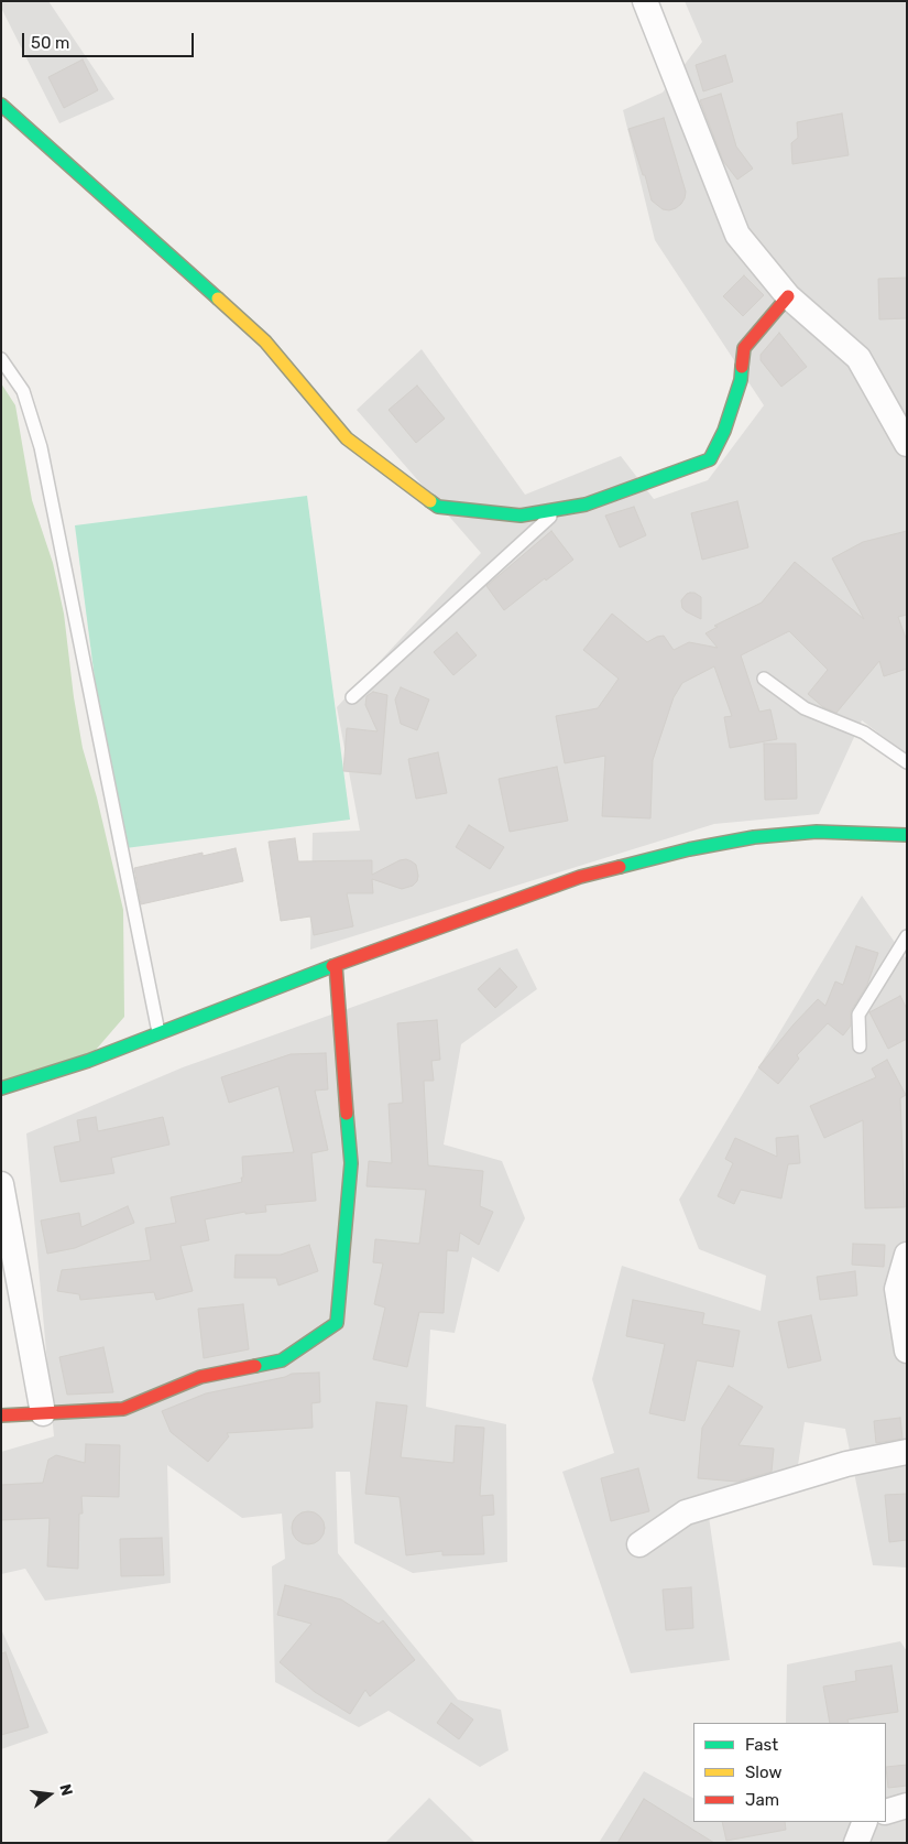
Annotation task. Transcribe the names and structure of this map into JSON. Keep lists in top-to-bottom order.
{
  "legend": ["Fast", "Slow", "Jam"],
  "scale_bar": "50 m",
  "north": "right"
}
